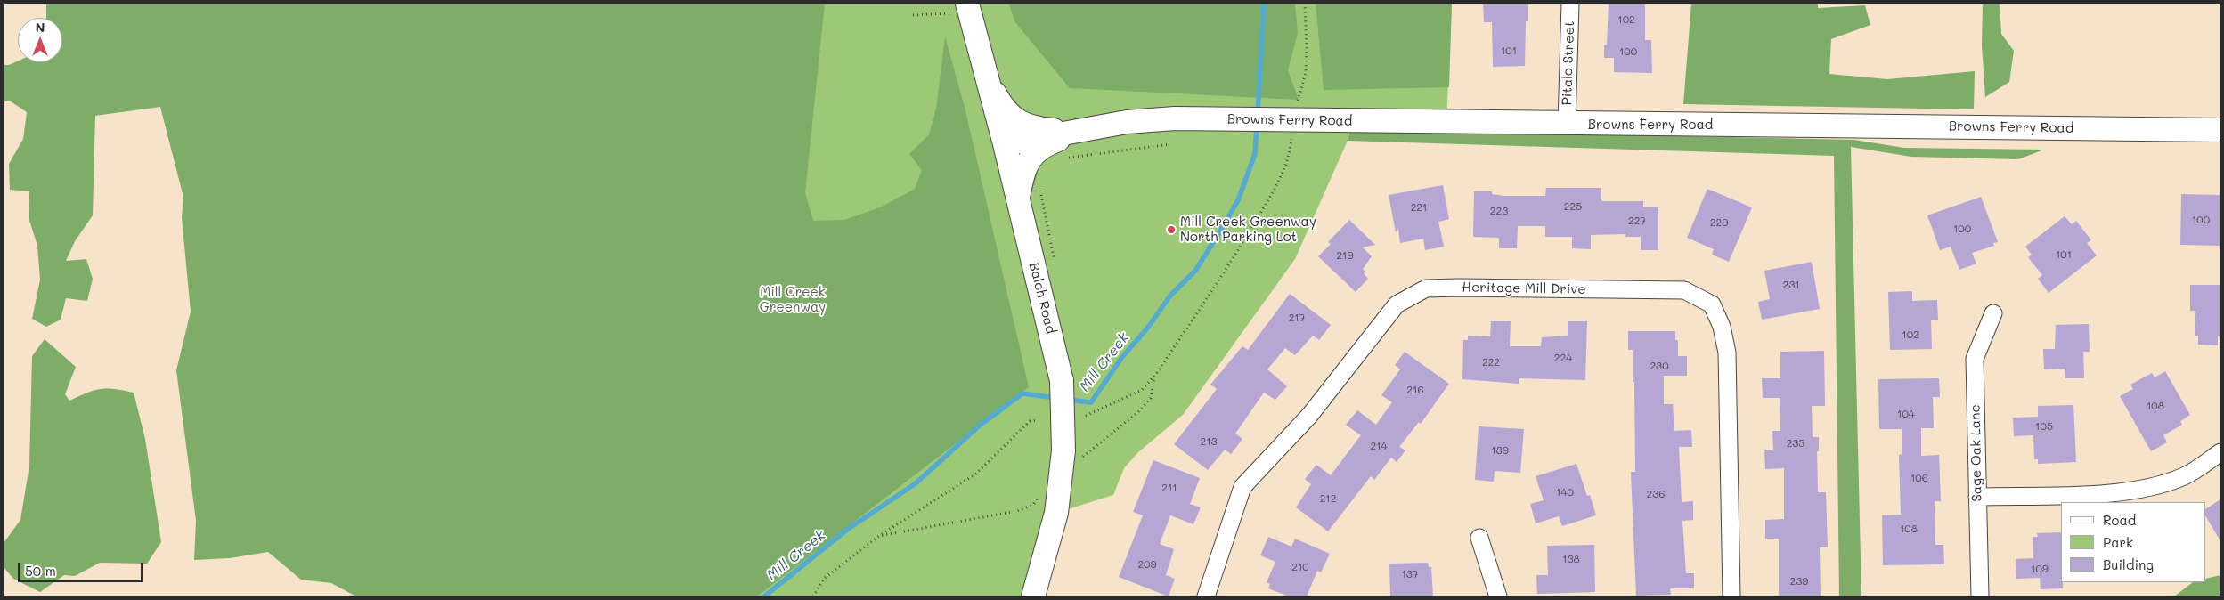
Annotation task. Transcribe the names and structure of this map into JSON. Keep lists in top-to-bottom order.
{
  "streets": {
    "street": [
      "Pitalo Street",
      "Browns Ferry Road",
      "Heritage Mill Drive",
      "Balch Road",
      "Sage Oak Lane"
    ]
  },
  "crossings": [
    ["Pitalo Street", "Browns Ferry Road"],
    ["Browns Ferry Road", "Balch Road"]
  ],
  "water": ["Mill Creek"],
  "parks": ["Mill Creek Greenway"],
  "places": ["Mill Creek Greenway North Parking Lot"],
  "house_numbers": [
    "102",
    "101",
    "100",
    "225",
    "221",
    "223",
    "100",
    "227",
    "229",
    "100",
    "101",
    "219",
    "231",
    "217",
    "102",
    "224",
    "222",
    "230",
    "216",
    "108",
    "104",
    "105",
    "213",
    "235",
    "214",
    "139",
    "106",
    "211",
    "140",
    "236",
    "212",
    "108",
    "138",
    "209",
    "210",
    "109",
    "137",
    "239"
  ],
  "legend": ["Road", "Park", "Building"],
  "scale_bar": "50 m",
  "north": "top"
}
